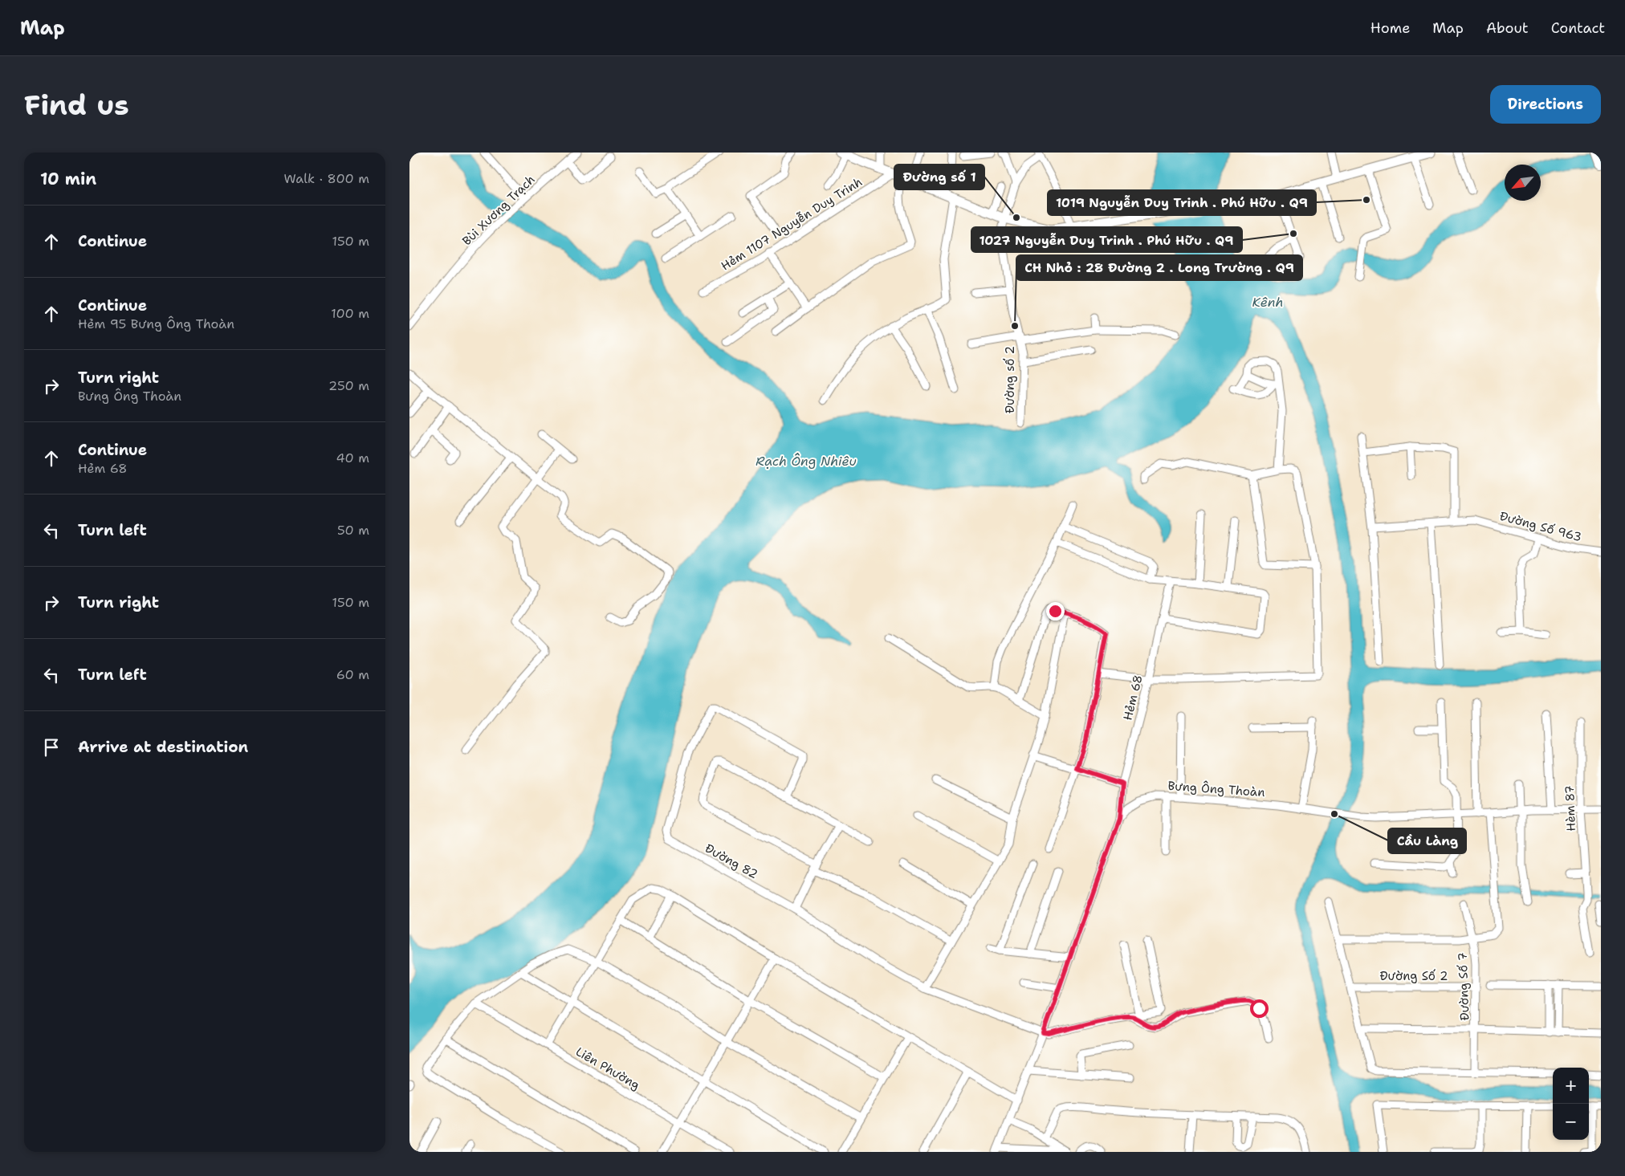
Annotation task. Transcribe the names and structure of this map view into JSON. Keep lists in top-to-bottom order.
{
  "streets": {
    "street": [
      "Bùi Xương Trạch",
      "Hẻm 1107 Nguyễn Duy Trinh",
      "Đường số 2",
      "Đường Số 963",
      "Hẻm 68",
      "Bưng Ông Thoàn",
      "Hèm 87",
      "Đường 82",
      "Đường Số 2",
      "Đường Số 7",
      "Liên Phường"
    ]
  },
  "crossings": [
    ["Hẻm 68", "Bưng Ông Thoàn"],
    ["Bưng Ông Thoàn", "Hèm 87"],
    ["Bưng Ông Thoàn", "Đường 82"],
    ["Đường Số 2", "Đường Số 7"]
  ],
  "water": ["Kênh", "Rạch Ông Nhiêu"],
  "places": [
    "1019 Nguyễn Duy Trinh . Phú Hữu . Q9",
    "Đường số 1",
    "1027 Nguyễn Duy Trinh . Phú Hữu . Q9",
    "CH Nhỏ : 28 Đường 2 . Long Trường . Q9",
    "Cầu Làng"
  ],
  "north": "bottom left",
  "page": {
    "header": "Map",
    "nav": [
      "Home",
      "Map",
      "About",
      "Contact"
    ],
    "buttons": "Directions",
    "title": "Find us",
    "heading": ["10 min", "Walk · 800 m"],
    "list": [
      ["Continue", "150 m"],
      ["Continue", "Hẻm 95 Bưng Ông Thoàn", "100 m"],
      ["Turn right", "Bưng Ông Thoàn", "250 m"],
      ["Continue", "Hẻm 68", "40 m"],
      ["Turn left", "50 m"],
      ["Turn right", "150 m"],
      ["Turn left", "60 m"],
      "Arrive at destination"
    ],
    "map_buttons": ["+", "−"]
  }
}
